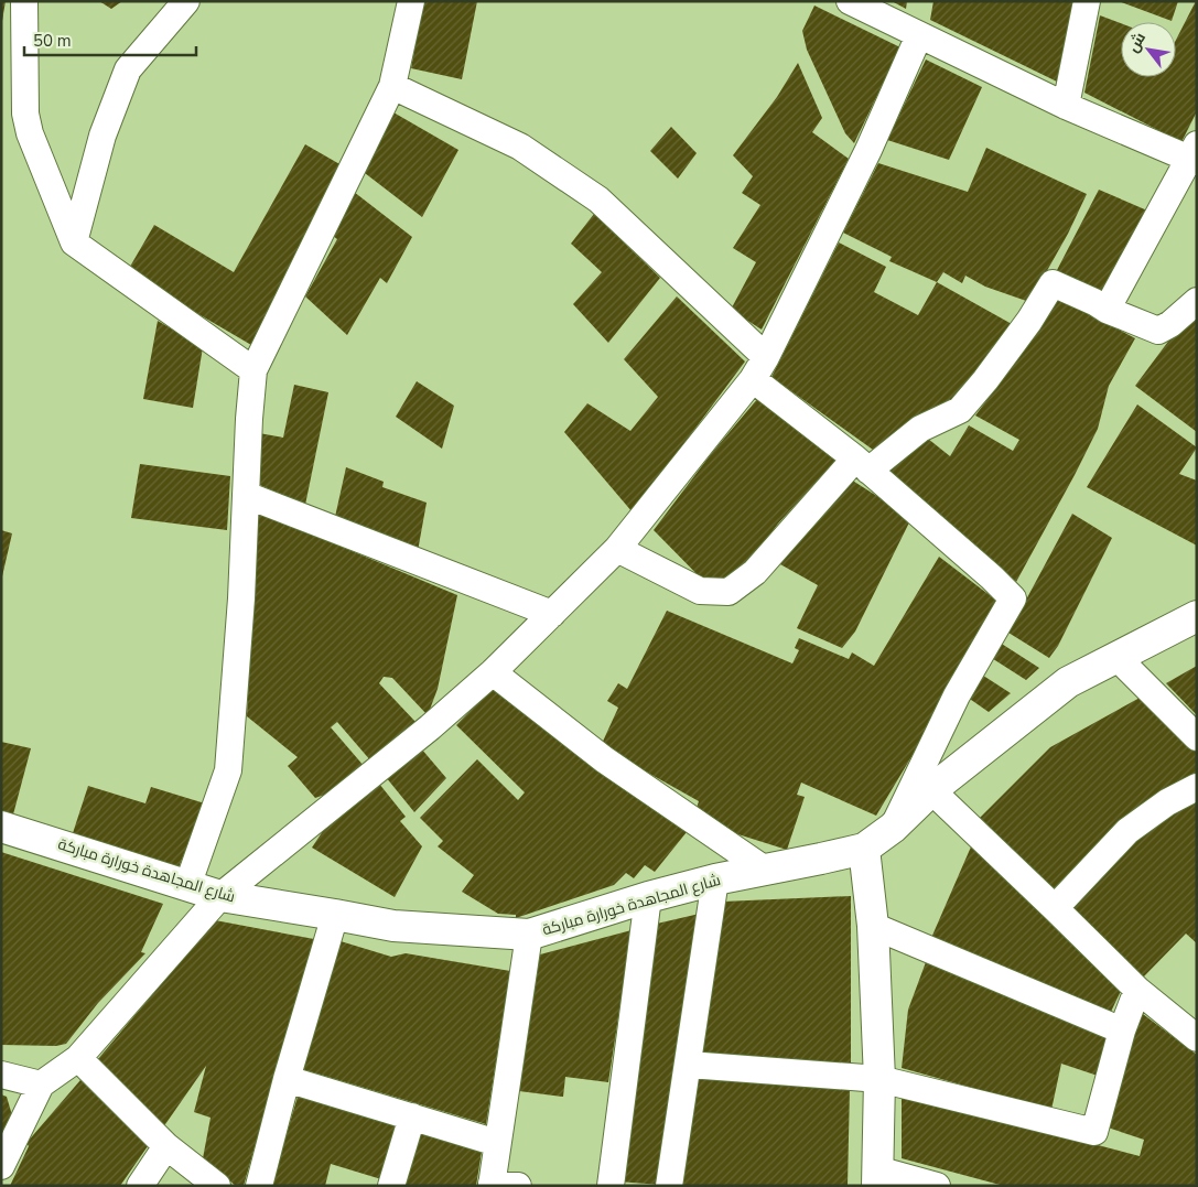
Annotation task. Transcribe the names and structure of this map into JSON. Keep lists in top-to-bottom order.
{
  "streets": {
    "street": ["شارع المجاهدة خورارة مباركة"]
  },
  "scale_bar": "50 m",
  "north": "top left"
}
